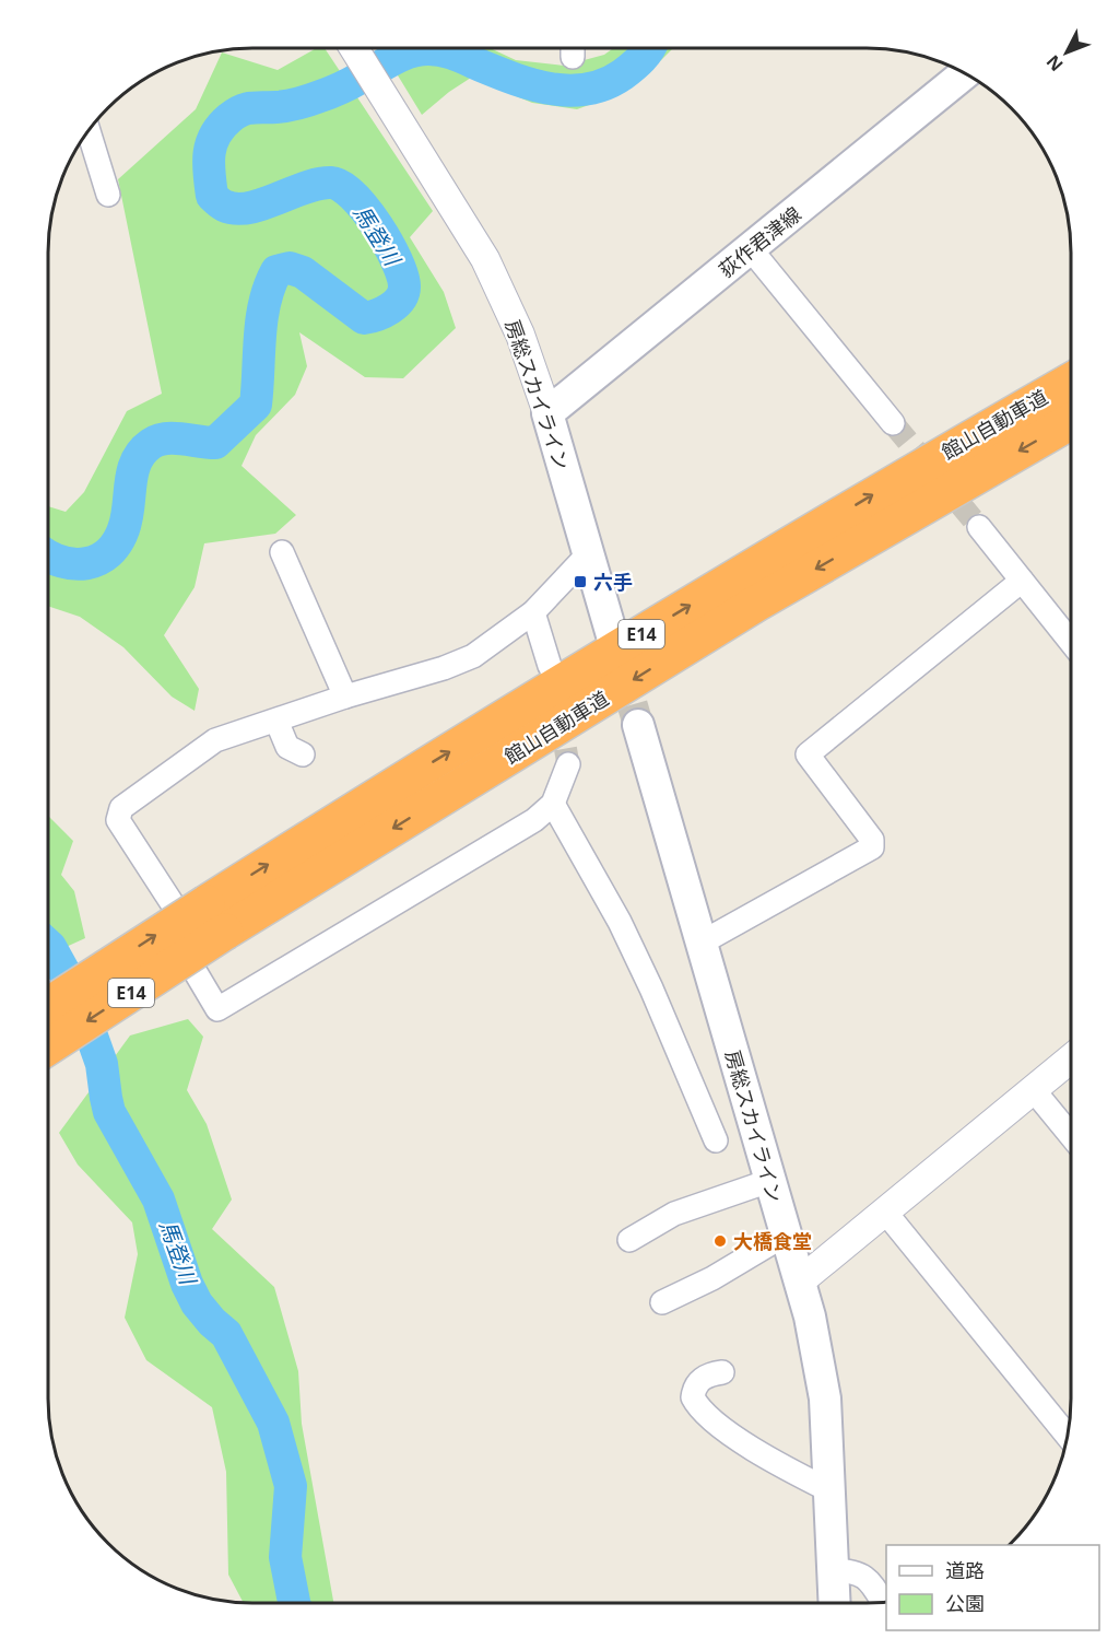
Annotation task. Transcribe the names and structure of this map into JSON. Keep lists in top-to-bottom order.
{
  "streets": {
    "highway": ["館山自動車道", "E14"],
    "main road": ["荻作君津線", "房総スカイライン"]
  },
  "crossings": [
    ["荻作君津線", "房総スカイライン"]
  ],
  "water": ["馬登川"],
  "places": {
    "transit": ["六手"],
    "other": ["大橋食堂"]
  },
  "legend": ["道路", "公園"],
  "north": "bottom left"
}
